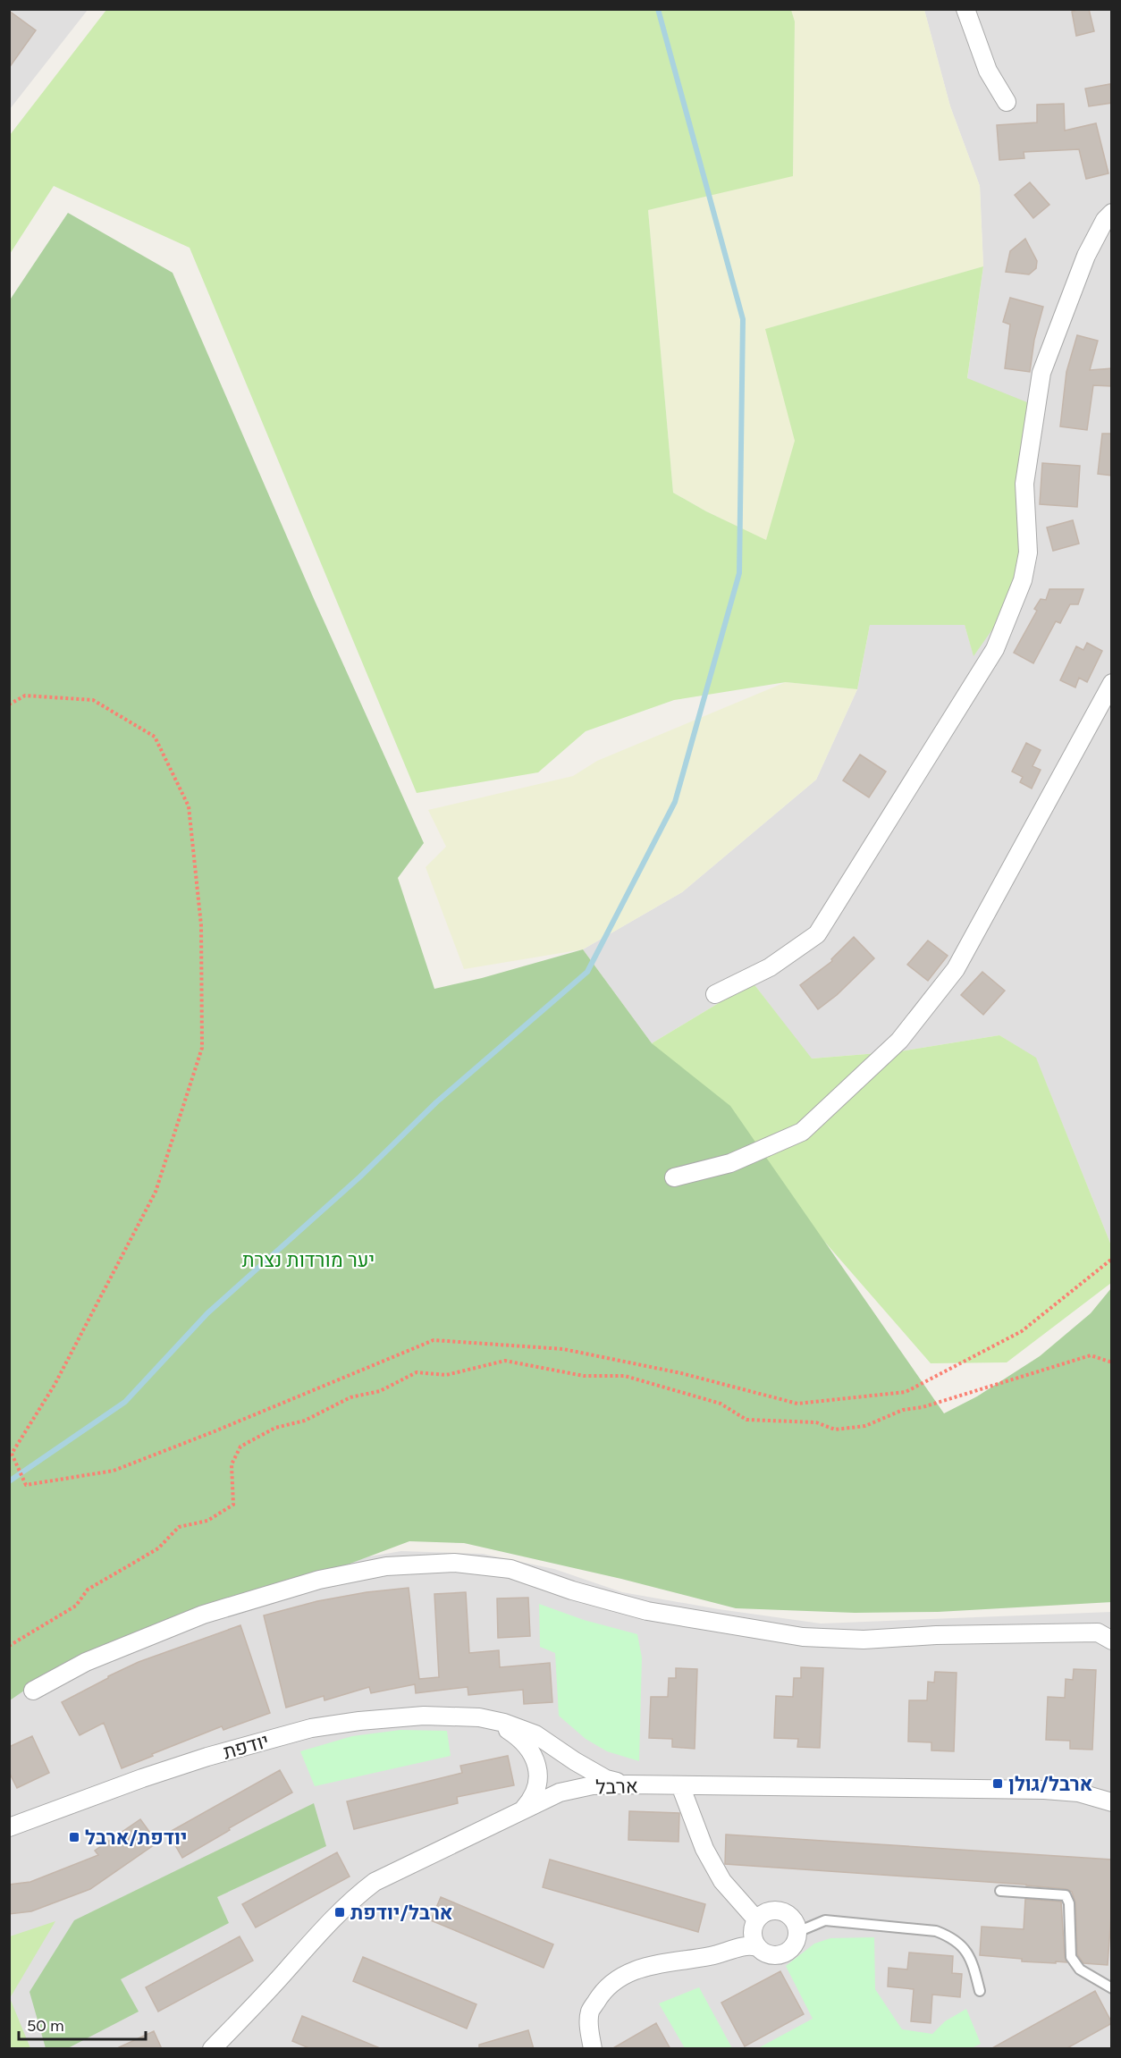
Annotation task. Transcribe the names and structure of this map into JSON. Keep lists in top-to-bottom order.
{
  "streets": {
    "street": ["יודפת", "ארבל"]
  },
  "crossings": [
    ["יודפת", "ארבל"]
  ],
  "parks": ["יער מורדות נצרת"],
  "places": {
    "transit": ["ארבל/גולן", "יודפת/ארבל", "ארבל/יודפת"]
  },
  "scale_bar": "50 m"
}
